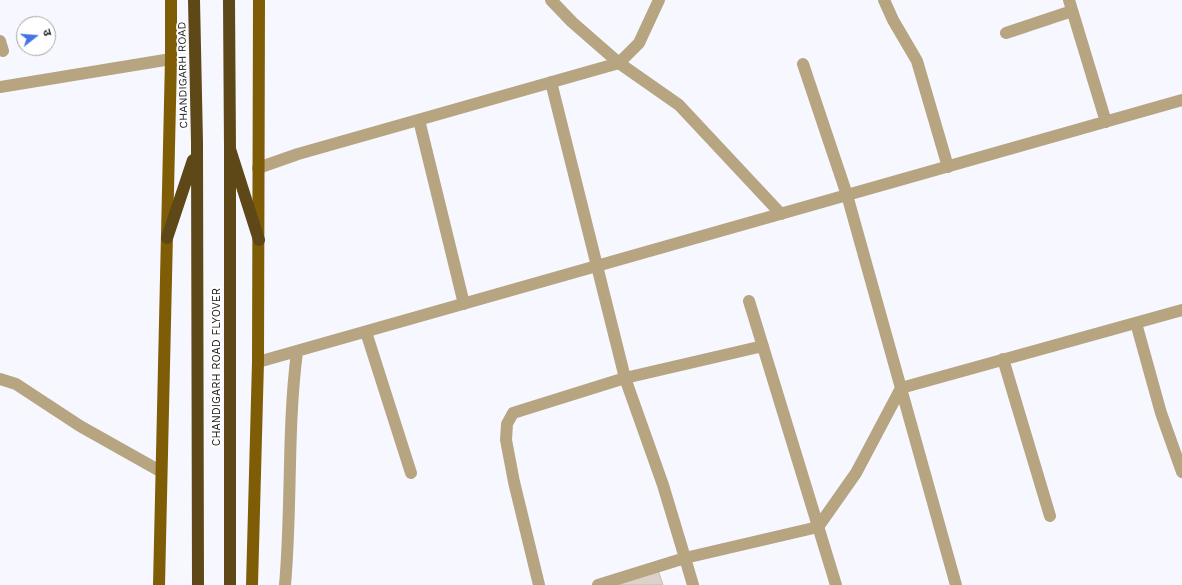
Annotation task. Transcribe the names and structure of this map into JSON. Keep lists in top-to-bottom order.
{
  "streets": {
    "highway": ["CHANDIGARH ROAD", "CHANDIGARH ROAD FLYOVER"]
  },
  "crossings": [
    ["CHANDIGARH ROAD", "CHANDIGARH ROAD FLYOVER"]
  ],
  "north": "right"
}
